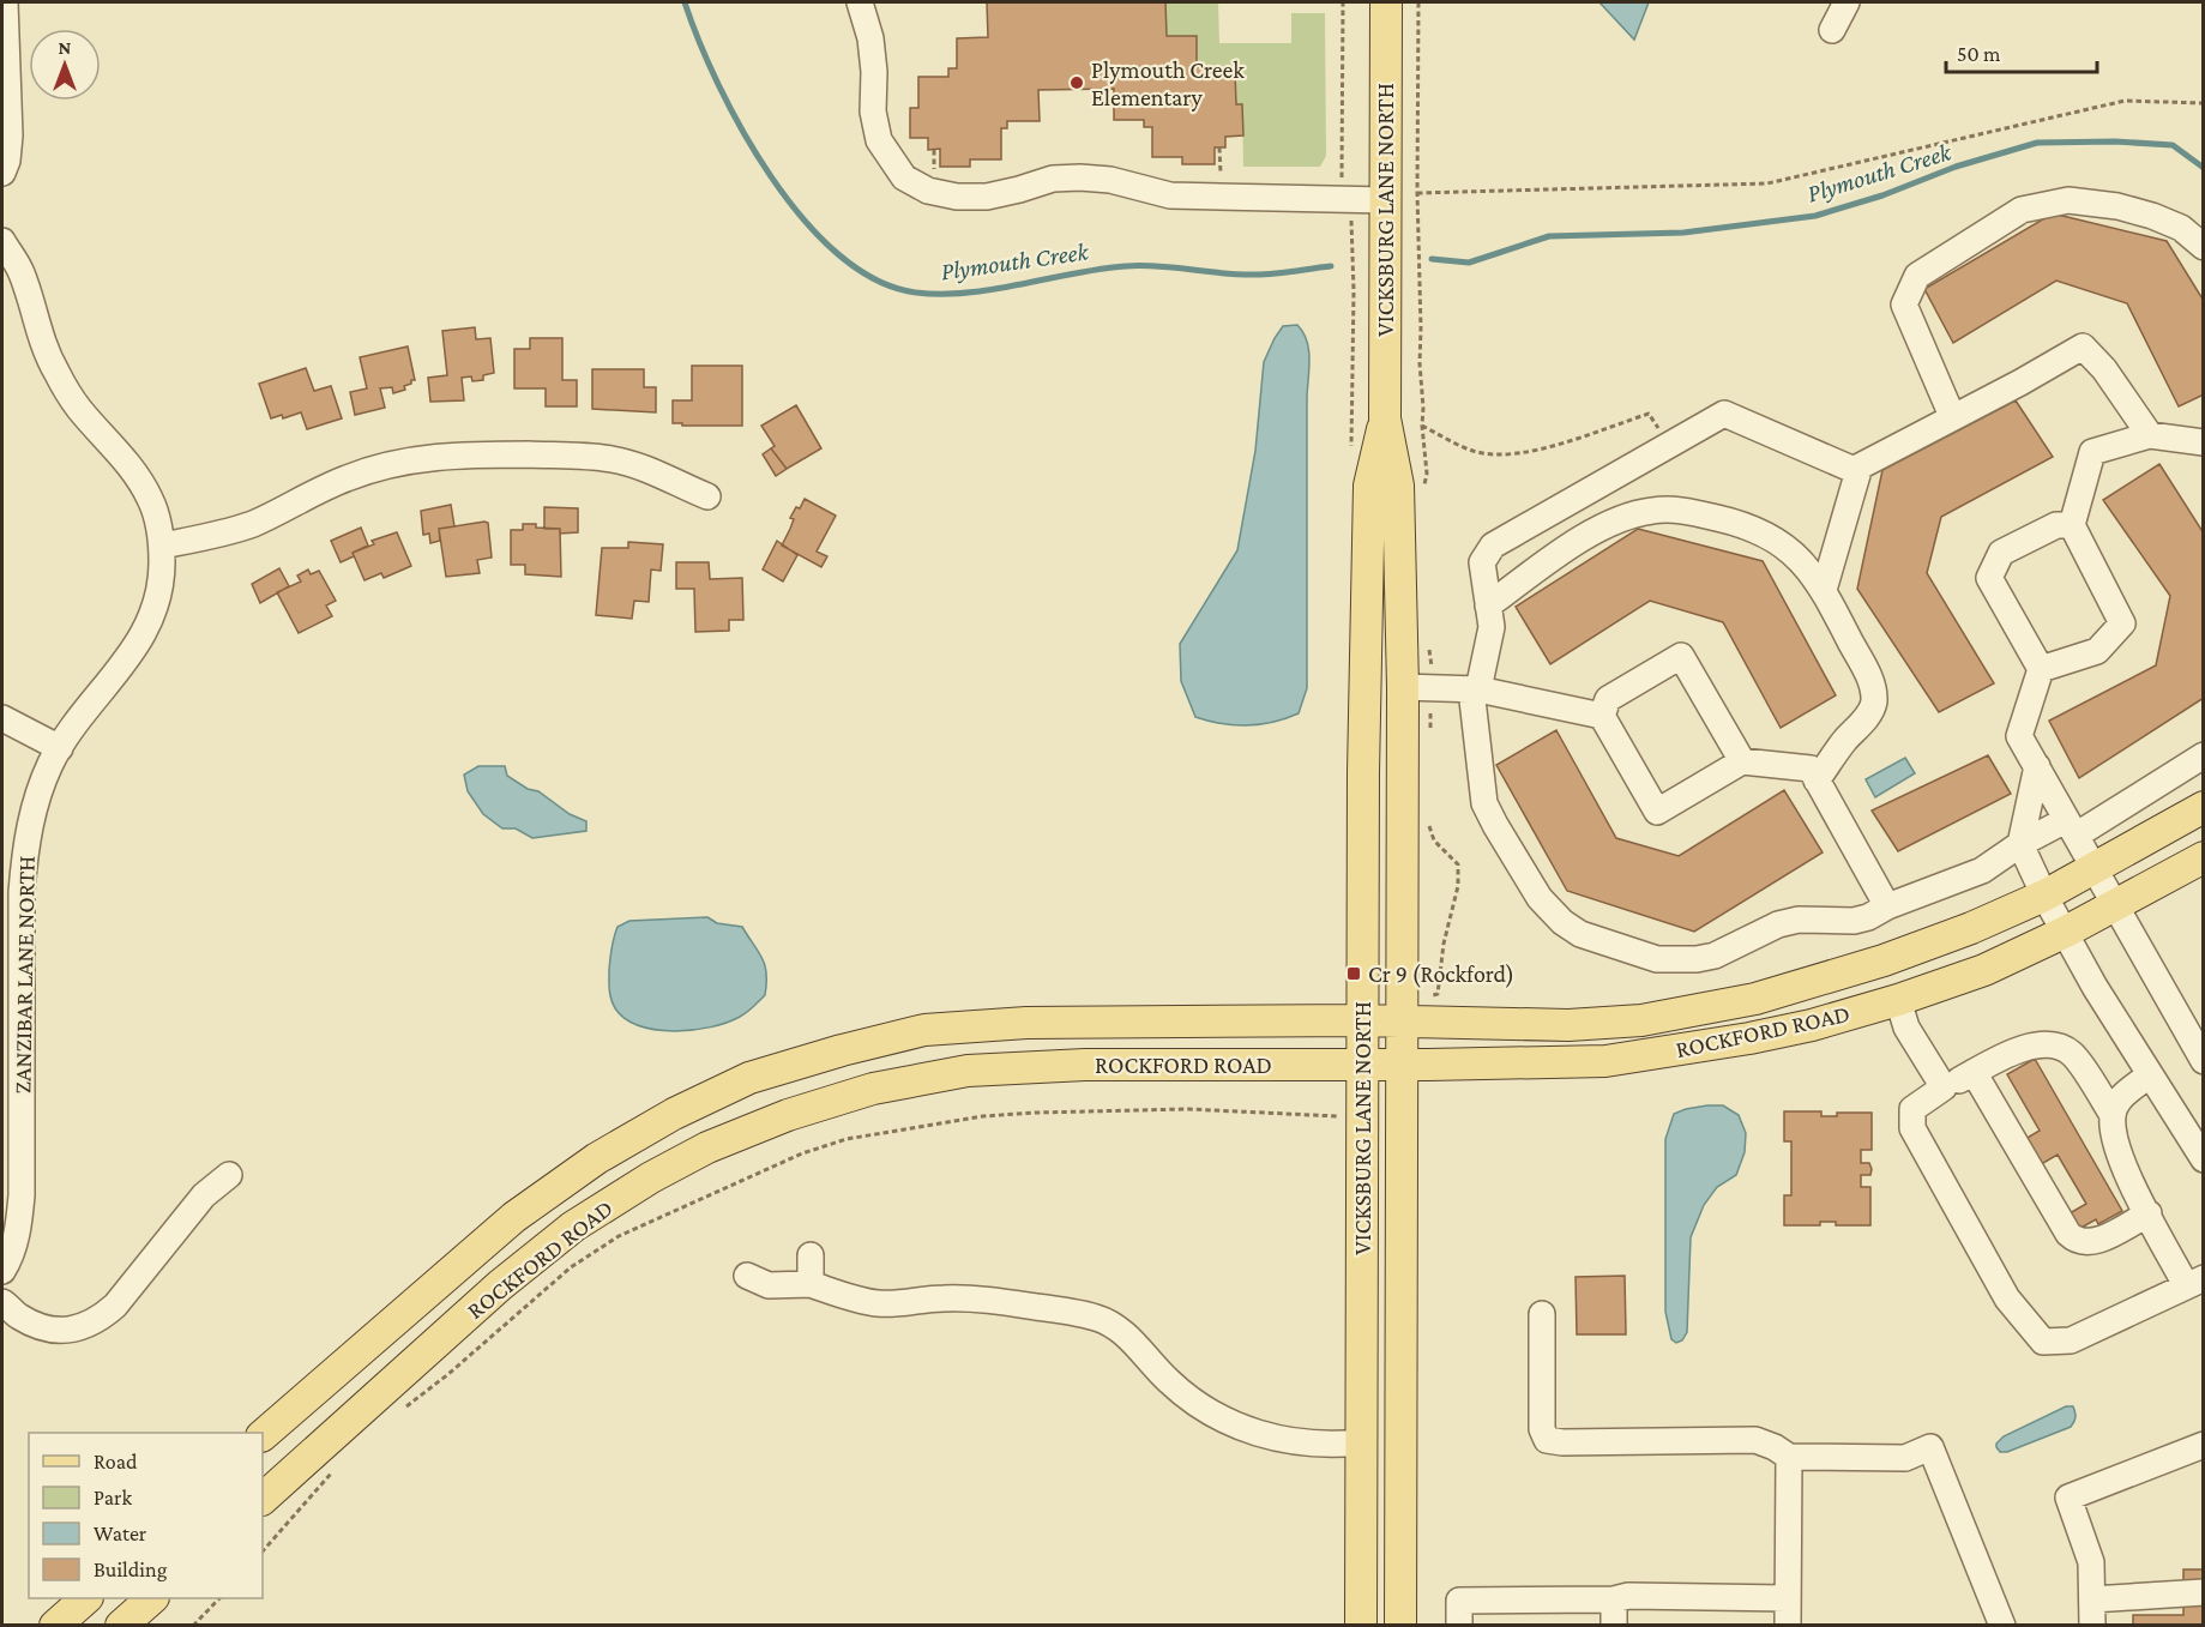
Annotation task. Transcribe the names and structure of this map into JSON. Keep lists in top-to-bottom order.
{
  "streets": {
    "main road": ["VICKSBURG LANE NORTH", "ROCKFORD ROAD"],
    "street": ["ZANZIBAR LANE NORTH"]
  },
  "crossings": [
    ["VICKSBURG LANE NORTH", "ROCKFORD ROAD"]
  ],
  "water": ["Plymouth Creek"],
  "places": {
    "other": ["Plymouth Creek Elementary"],
    "transit": ["Cr 9 (Rockford)"]
  },
  "legend": [
    "Road",
    "Park",
    "Water",
    "Building"
  ],
  "scale_bar": "50 m",
  "north": "top"
}
